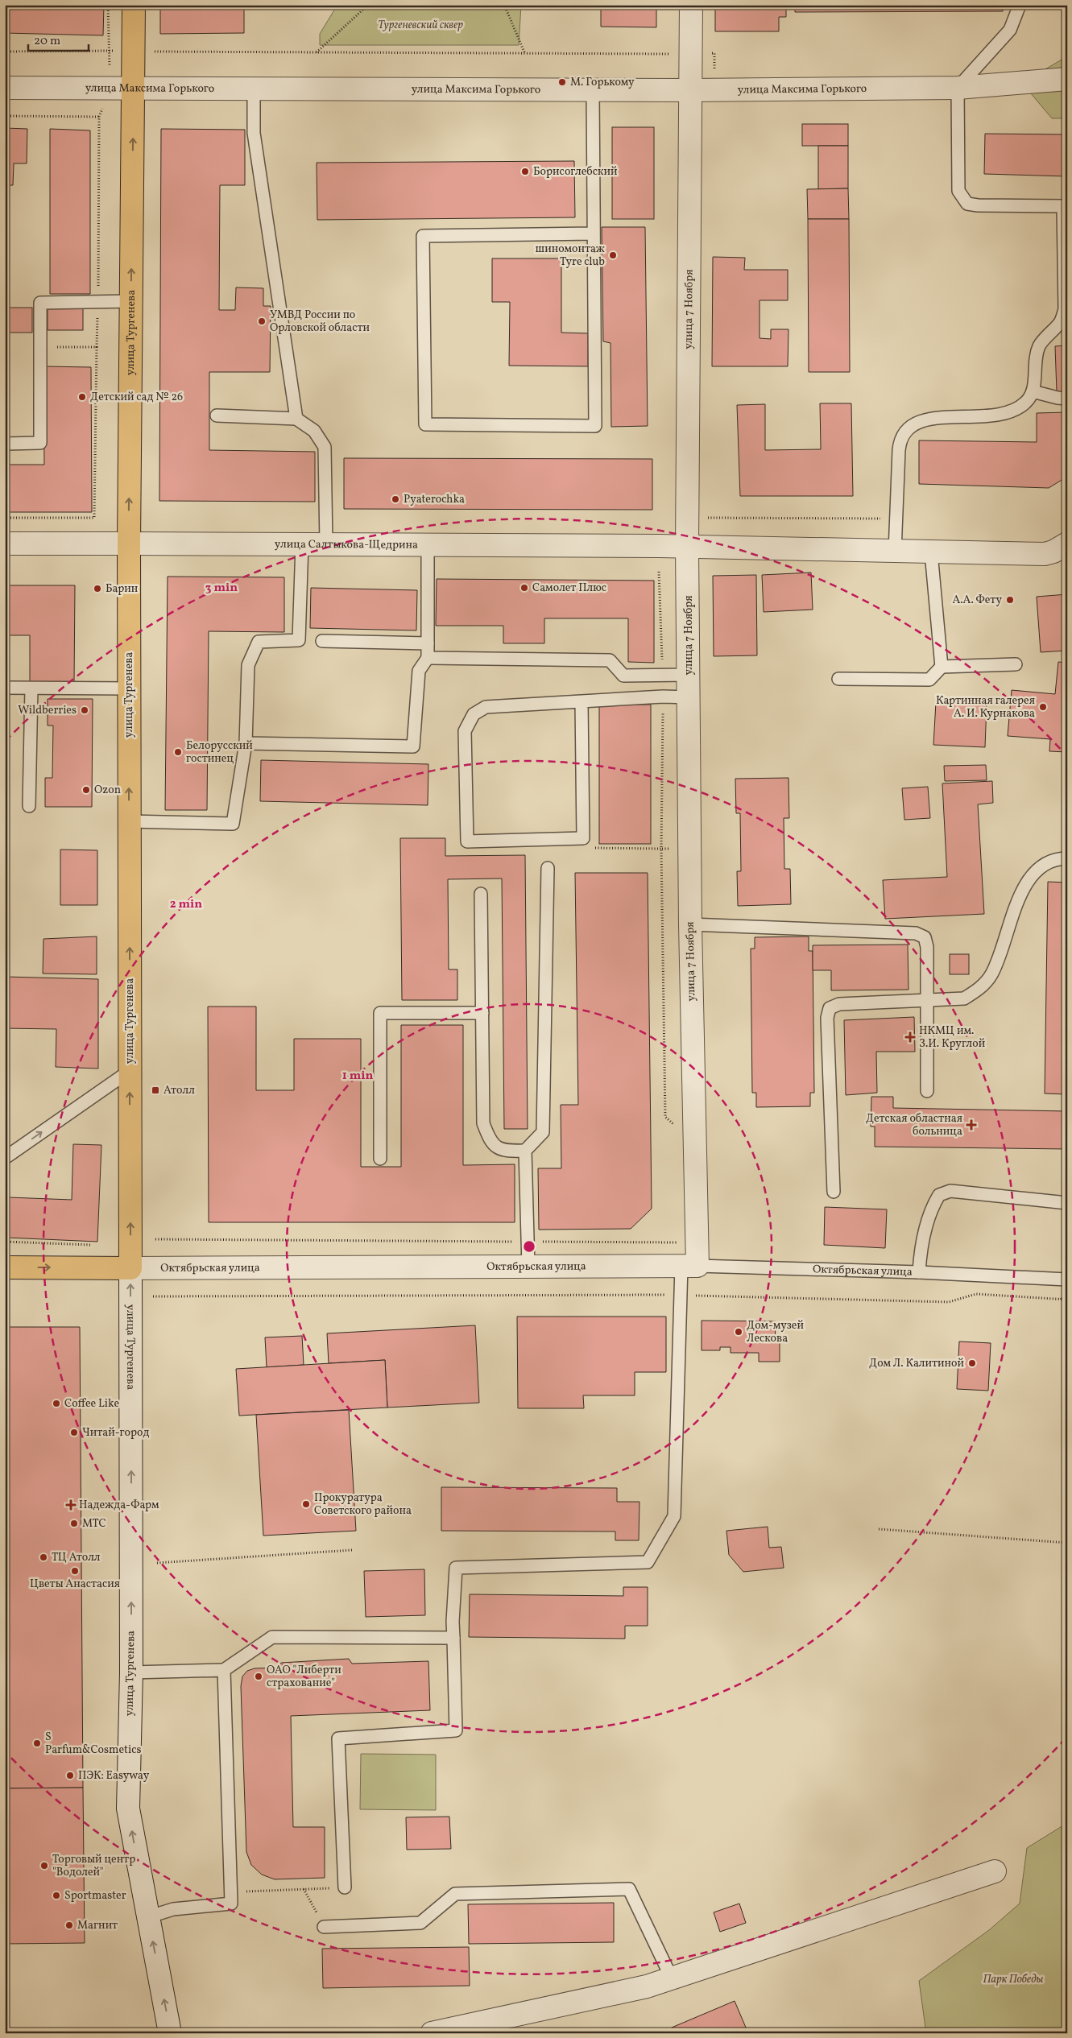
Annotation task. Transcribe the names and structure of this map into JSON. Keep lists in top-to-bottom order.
{
  "streets": {
    "main road": ["улица Тургенева", "Октябрьская улица"],
    "street": ["улица Максима Горького", "улица 7 Ноября", "улица Салтыкова-Щедрина"]
  },
  "crossings": [
    ["улица Максима Горького", "улица 7 Ноября"],
    ["улица Максима Горького", "улица Тургенева"],
    ["улица 7 Ноября", "улица Салтыкова-Щедрина"],
    ["улица 7 Ноября", "Октябрьская улица"],
    ["улица Тургенева", "улица Салтыкова-Щедрина"],
    ["улица Тургенева", "Октябрьская улица"]
  ],
  "one_way": ["улица Тургенева"],
  "parks": ["Тургеневский сквер", "Парк Победы"],
  "places": {
    "other": [
      "М. Горькому",
      "Борисоглебский",
      "шиномонтаж Tyre club",
      "УМВД России по Орловской области",
      "Детский сад № 26",
      "Pyaterochka",
      "Самолет Плюс",
      "Барин",
      "А.А. Фету",
      "Картинная галерея А. И. Курнакова",
      "Wildberries",
      "Белорусский гостинец",
      "Ozon",
      "Дом-музей Лескова",
      "Дом Л. Калитиной",
      "Coffee Like",
      "Читай-город",
      "Прокуратура Советского района",
      "МТС",
      "ТЦ Атолл",
      "Цветы Анастасия",
      "ОАО \"Либерти страхование\"",
      "S Parfum&Cosmetics",
      "ПЭК: Easyway",
      "Торговый центр \"Водолей\"",
      "Sportmaster",
      "Магнит"
    ],
    "health": ["НКМЦ им. З.И. Круглой", "Детская областная больница", "Надежда-Фарм"],
    "transit": ["Атолл"]
  },
  "scale_bar": "20 m",
  "rings": ["3 min", "2 min", "1 min"]
}
